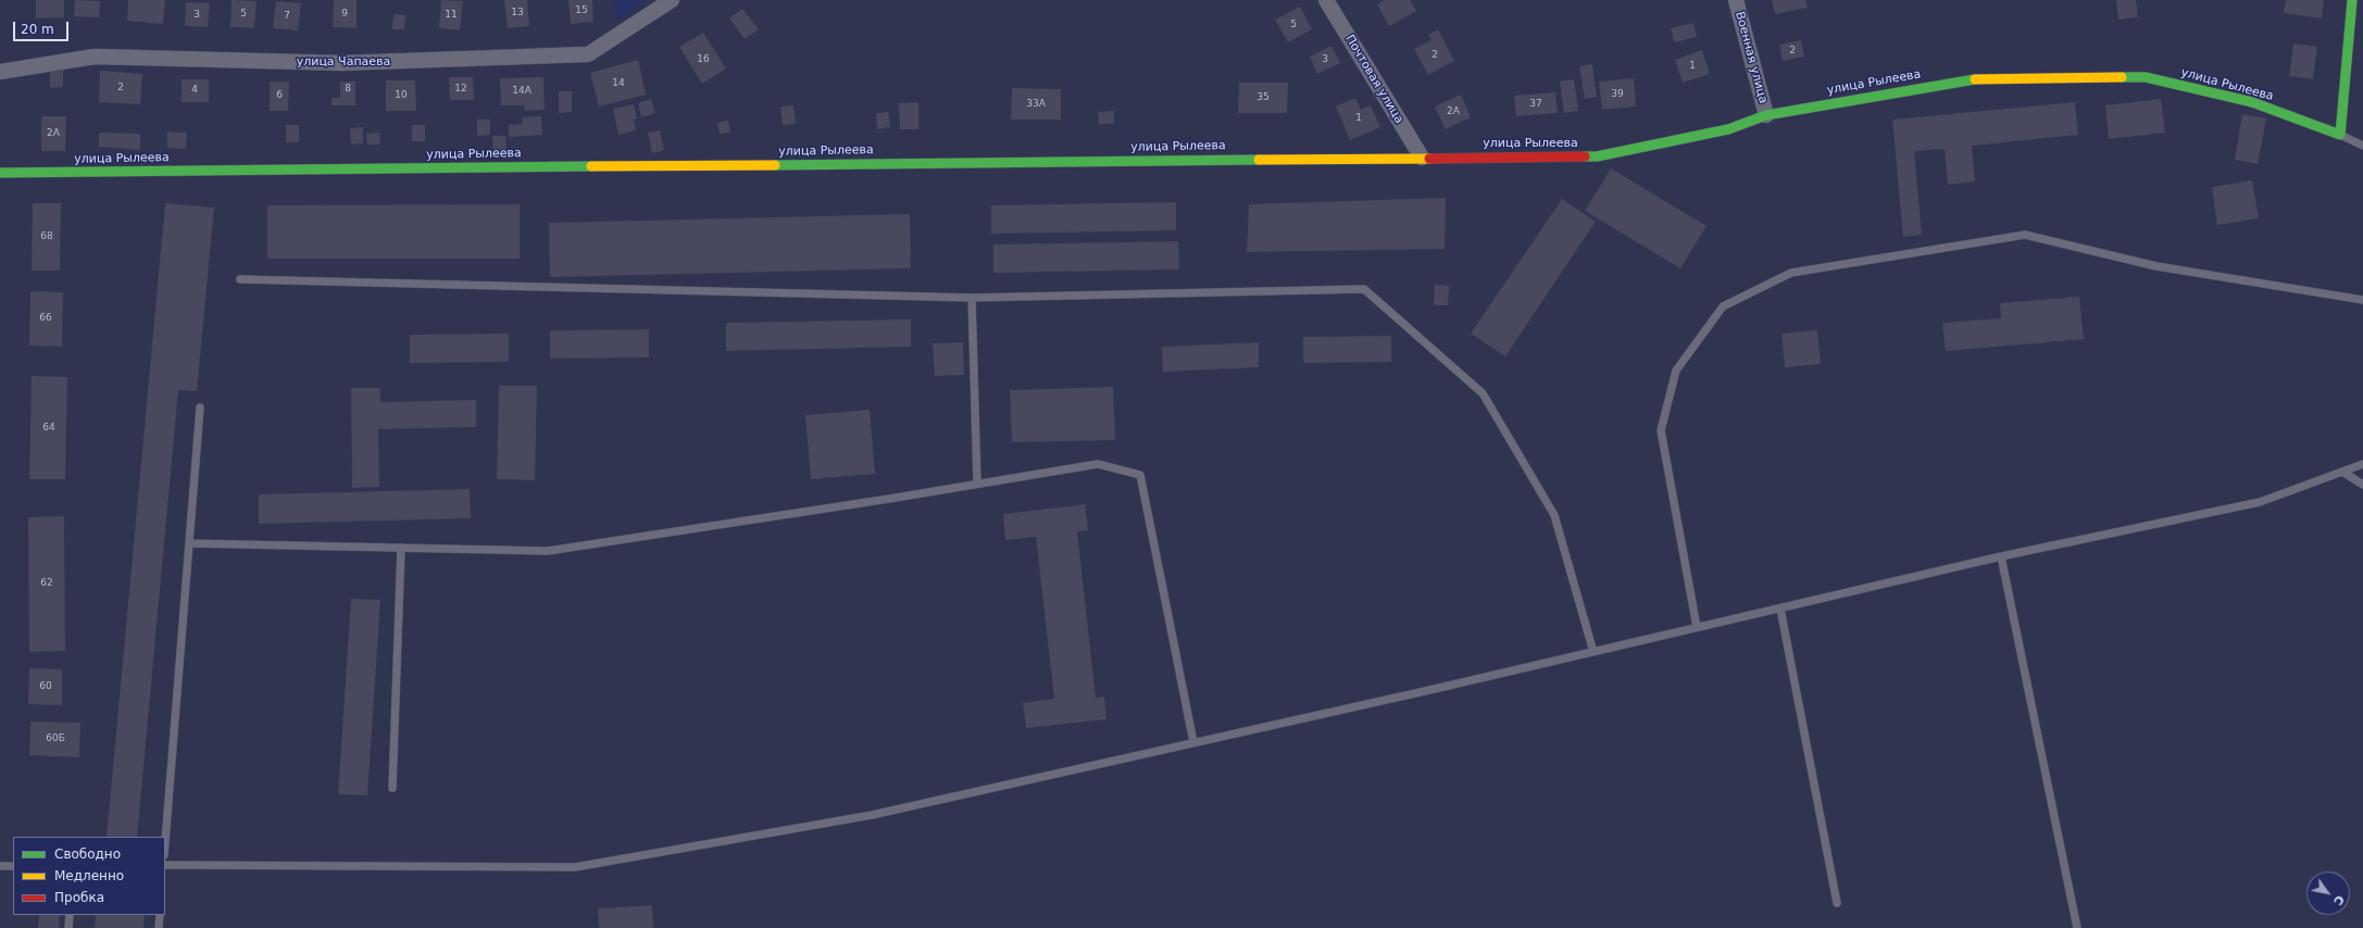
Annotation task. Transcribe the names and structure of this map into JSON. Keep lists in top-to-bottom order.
{
  "streets": {
    "street": [
      "Военная улица",
      "улица Чапаева",
      "Почтовая улица",
      "улица Рылеева"
    ]
  },
  "crossings": [
    ["Военная улица", "улица Рылеева"],
    ["Почтовая улица", "улица Рылеева"]
  ],
  "house_numbers": [
    "15",
    "13",
    "5",
    "9",
    "3",
    "11",
    "7",
    "5",
    "2",
    "2",
    "16",
    "3",
    "1",
    "14",
    "2",
    "8",
    "12",
    "4",
    "14А",
    "39",
    "6",
    "10",
    "35",
    "33А",
    "37",
    "2А",
    "1",
    "2А",
    "68",
    "66",
    "64",
    "62",
    "60",
    "60Б"
  ],
  "legend": ["Свободно", "Медленно", "Пробка"],
  "scale_bar": "20 m",
  "north": "bottom right"
}
